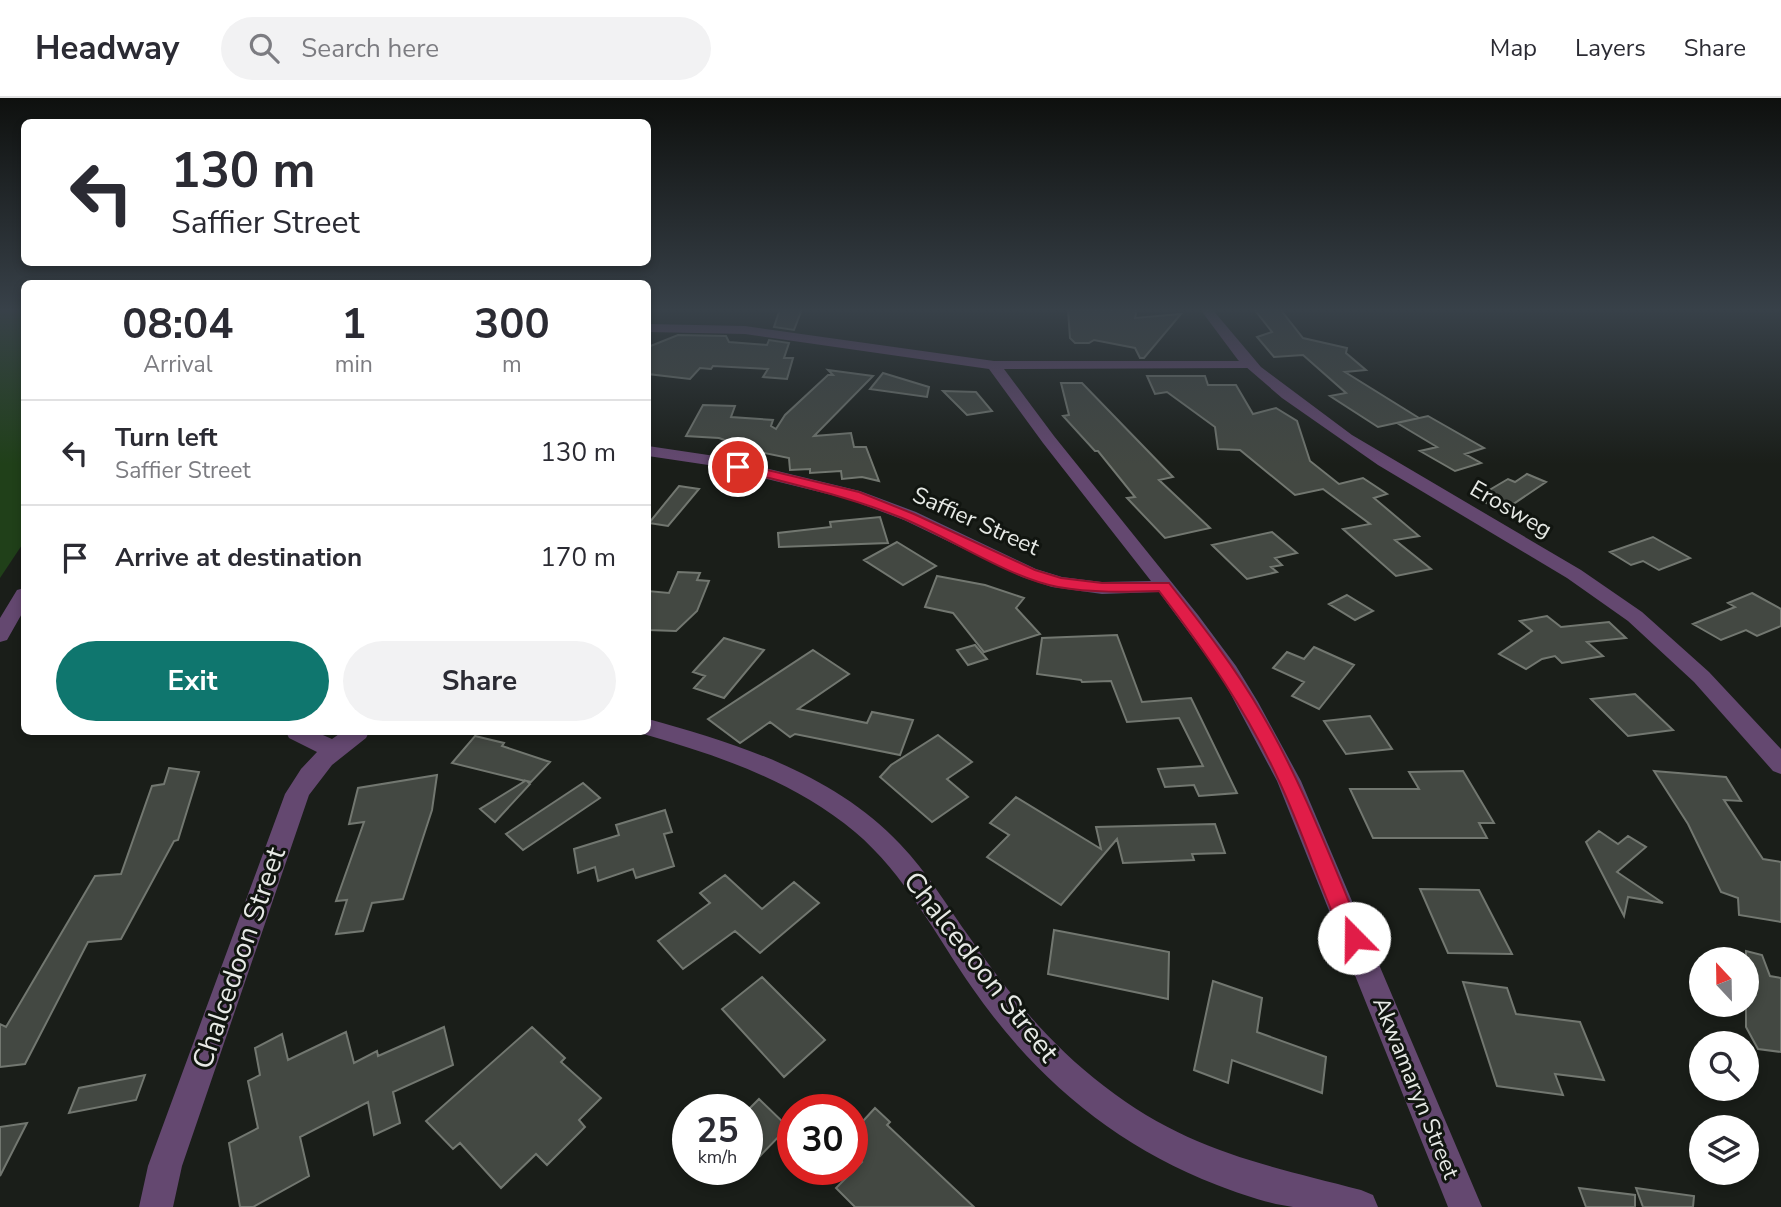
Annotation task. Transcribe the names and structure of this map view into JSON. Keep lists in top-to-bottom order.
{
  "streets": {
    "street": [
      "Erosweg",
      "Saffier Street",
      "Chalcedoon Street",
      "Akwamaryn Street"
    ]
  },
  "crossings": [
    ["Saffier Street", "Akwamaryn Street"]
  ],
  "north": "top",
  "page": {
    "header": "Headway",
    "search": "Search here",
    "nav": ["Map", "Layers", "Share"],
    "turn": ["130 m", "Saffier Street"],
    "eta": [
      "08:04",
      "Arrival",
      "1",
      "min",
      "300",
      "m"
    ],
    "list": [
      {
        "name": "Turn left",
        "note": "Saffier Street",
        "value": "130 m"
      },
      {
        "name": "Arrive at destination",
        "value": "170 m"
      }
    ],
    "buttons": ["Exit", "Share"],
    "speed": "25 km/h",
    "limit": "30"
  }
}
